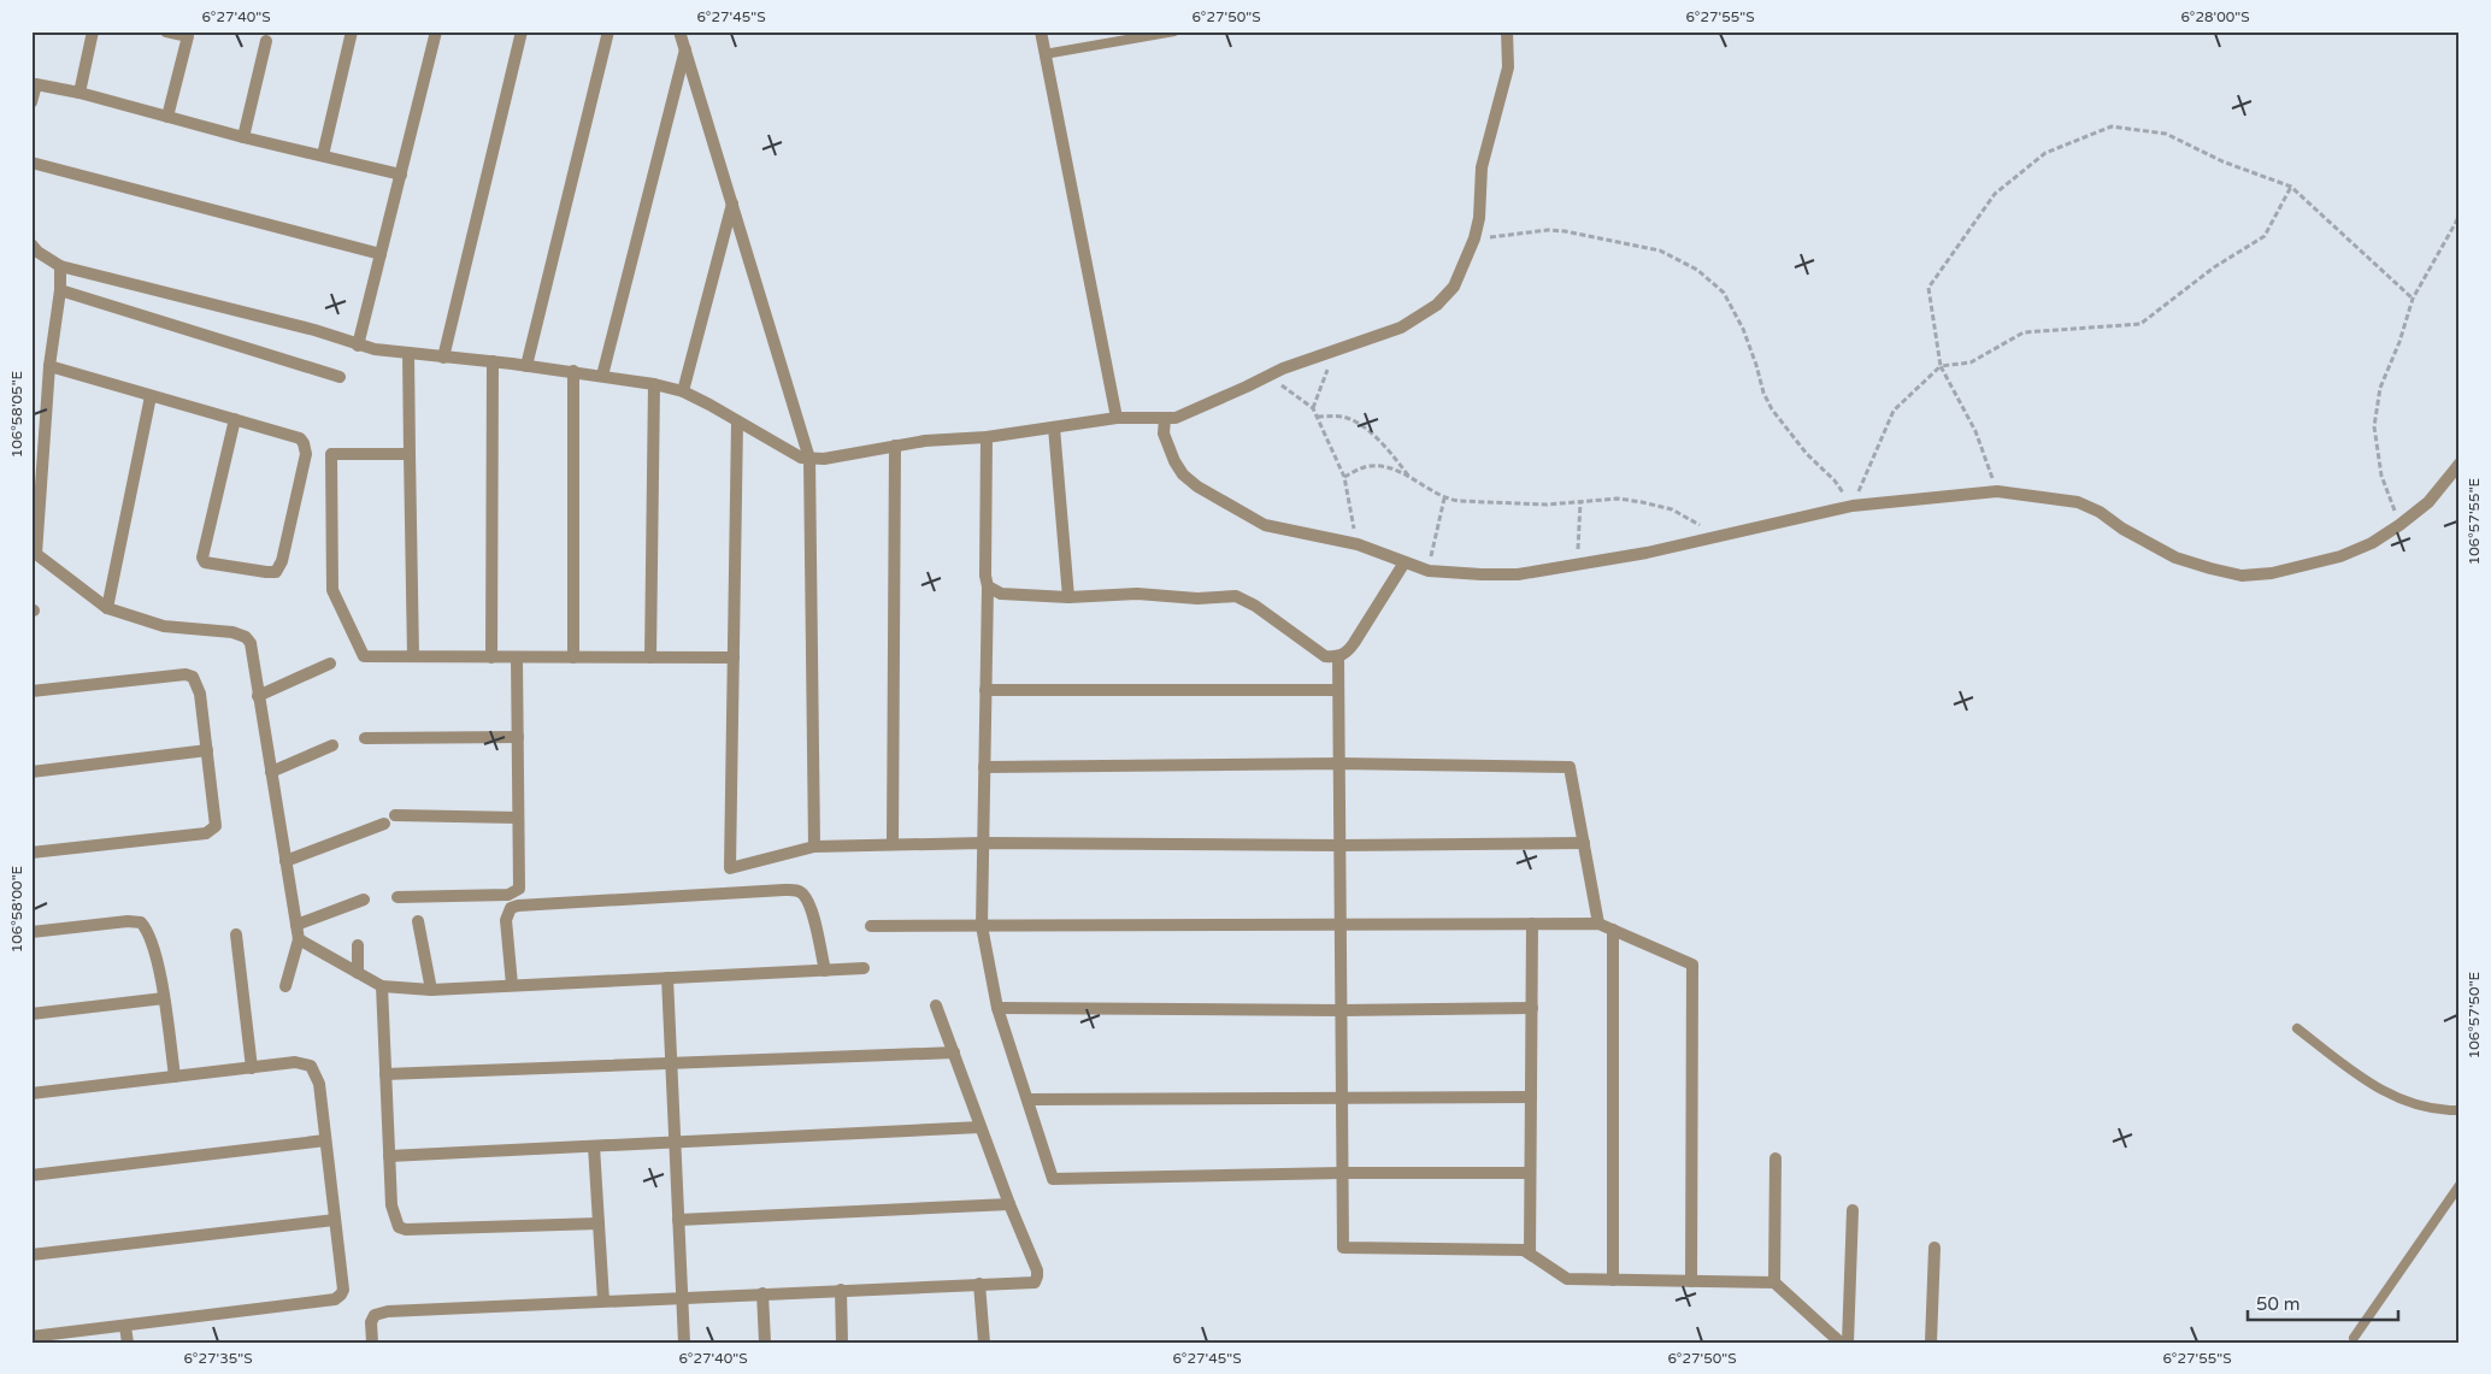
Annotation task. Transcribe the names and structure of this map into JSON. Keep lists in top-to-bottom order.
{
  "scale_bar": "50 m",
  "coordinates": [
    "6°27'40\"S",
    "6°27'45\"S",
    "6°27'50\"S",
    "6°27'55\"S",
    "6°28'00\"S",
    "106°58'05\"E",
    "106°57'55\"E",
    "106°58'00\"E",
    "106°57'50\"E",
    "6°27'35\"S"
  ]
}
